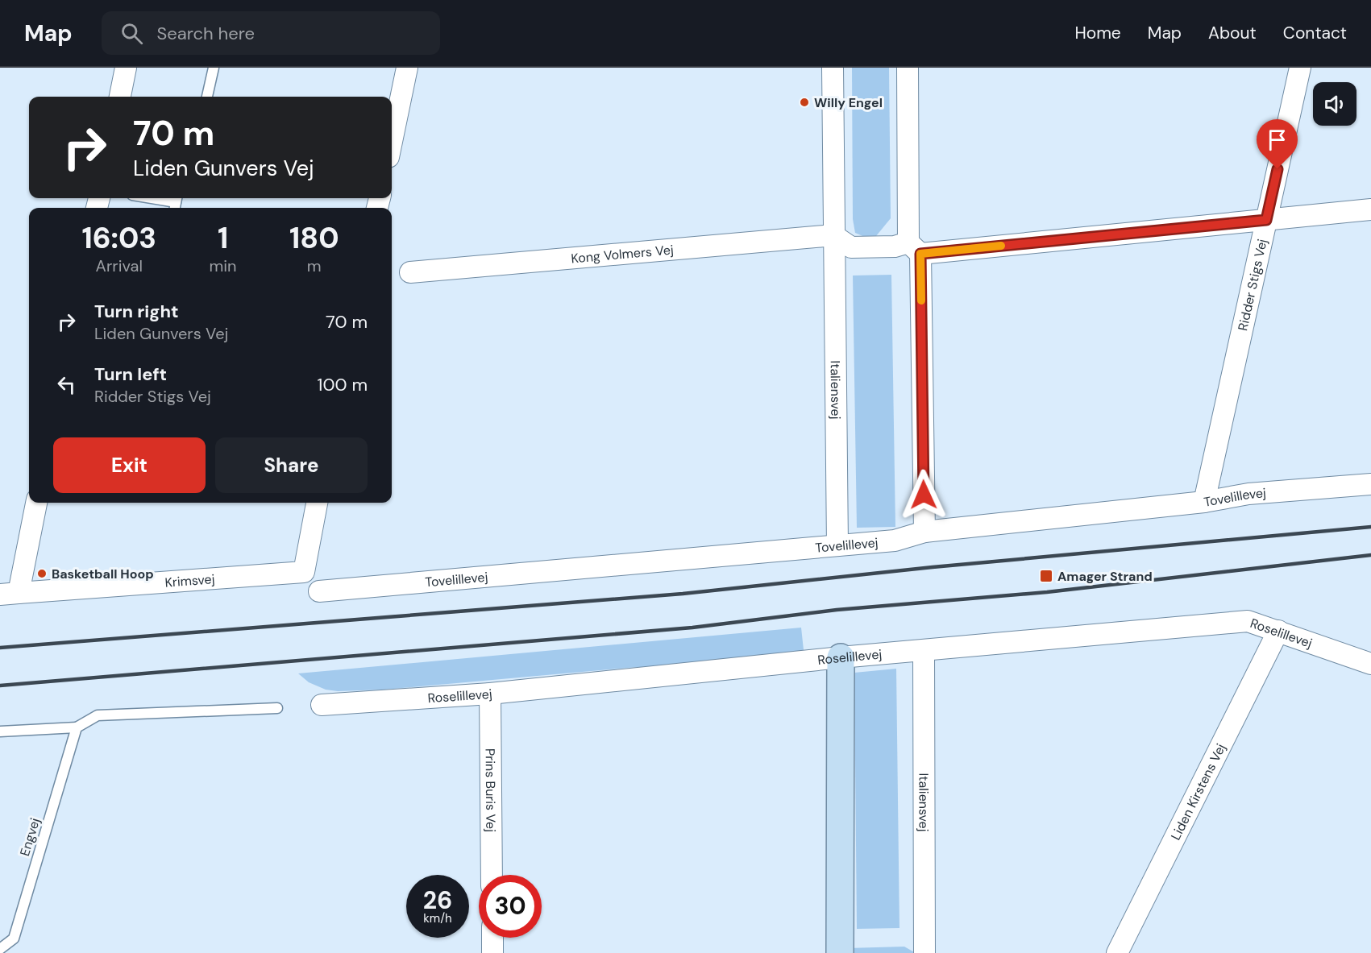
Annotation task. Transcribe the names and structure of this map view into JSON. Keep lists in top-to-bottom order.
{
  "streets": {
    "street": [
      "Kong Volmers Vej",
      "Ridder Stigs Vej",
      "Italiensvej",
      "Tovelillevej",
      "Krimsvej",
      "Roselillevej",
      "Prins Buris Vej",
      "Liden Kirstens Vej"
    ],
    "lane": ["Engvej"]
  },
  "crossings": [
    ["Kong Volmers Vej", "Italiensvej"],
    ["Ridder Stigs Vej", "Tovelillevej"],
    ["Italiensvej", "Tovelillevej"],
    ["Italiensvej", "Roselillevej"],
    ["Roselillevej", "Prins Buris Vej"],
    ["Roselillevej", "Liden Kirstens Vej"]
  ],
  "places": {
    "other": ["Willy Engel", "Basketball Hoop"],
    "transit": ["Amager Strand"]
  },
  "page": {
    "header": "Map",
    "search": "Search here",
    "nav": [
      "Home",
      "Map",
      "About",
      "Contact"
    ],
    "turn": ["70 m", "Liden Gunvers Vej"],
    "eta": [
      "16:03",
      "Arrival",
      "1",
      "min",
      "180",
      "m"
    ],
    "list": [
      {
        "name": "Turn right",
        "note": "Liden Gunvers Vej",
        "value": "70 m"
      },
      {
        "name": "Turn left",
        "note": "Ridder Stigs Vej",
        "value": "100 m"
      }
    ],
    "buttons": ["Exit", "Share"],
    "speed": "26 km/h",
    "limit": "30"
  }
}
